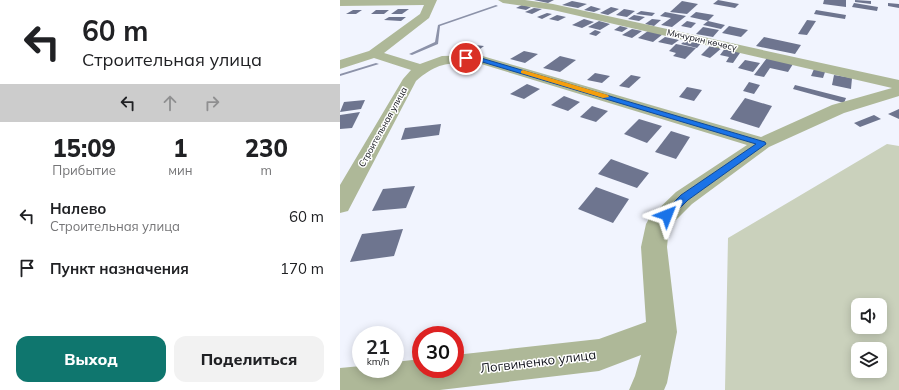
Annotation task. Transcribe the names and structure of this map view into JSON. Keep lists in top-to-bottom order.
{
  "streets": {
    "street": ["Мичурин көчөсү", "Строительная улица", "Логвиненко улица"]
  },
  "page": {
    "turn": ["60 m", "Строительная улица"],
    "eta": [
      "15:09",
      "Прибытие",
      "1",
      "мин",
      "230",
      "m"
    ],
    "list": [
      {
        "name": "Налево",
        "note": "Строительная улица",
        "value": "60 m"
      },
      {
        "name": "Пункт назначения",
        "value": "170 m"
      }
    ],
    "speed": "21 km/h",
    "limit": "30",
    "buttons": ["Выход", "Поделиться"]
  }
}
